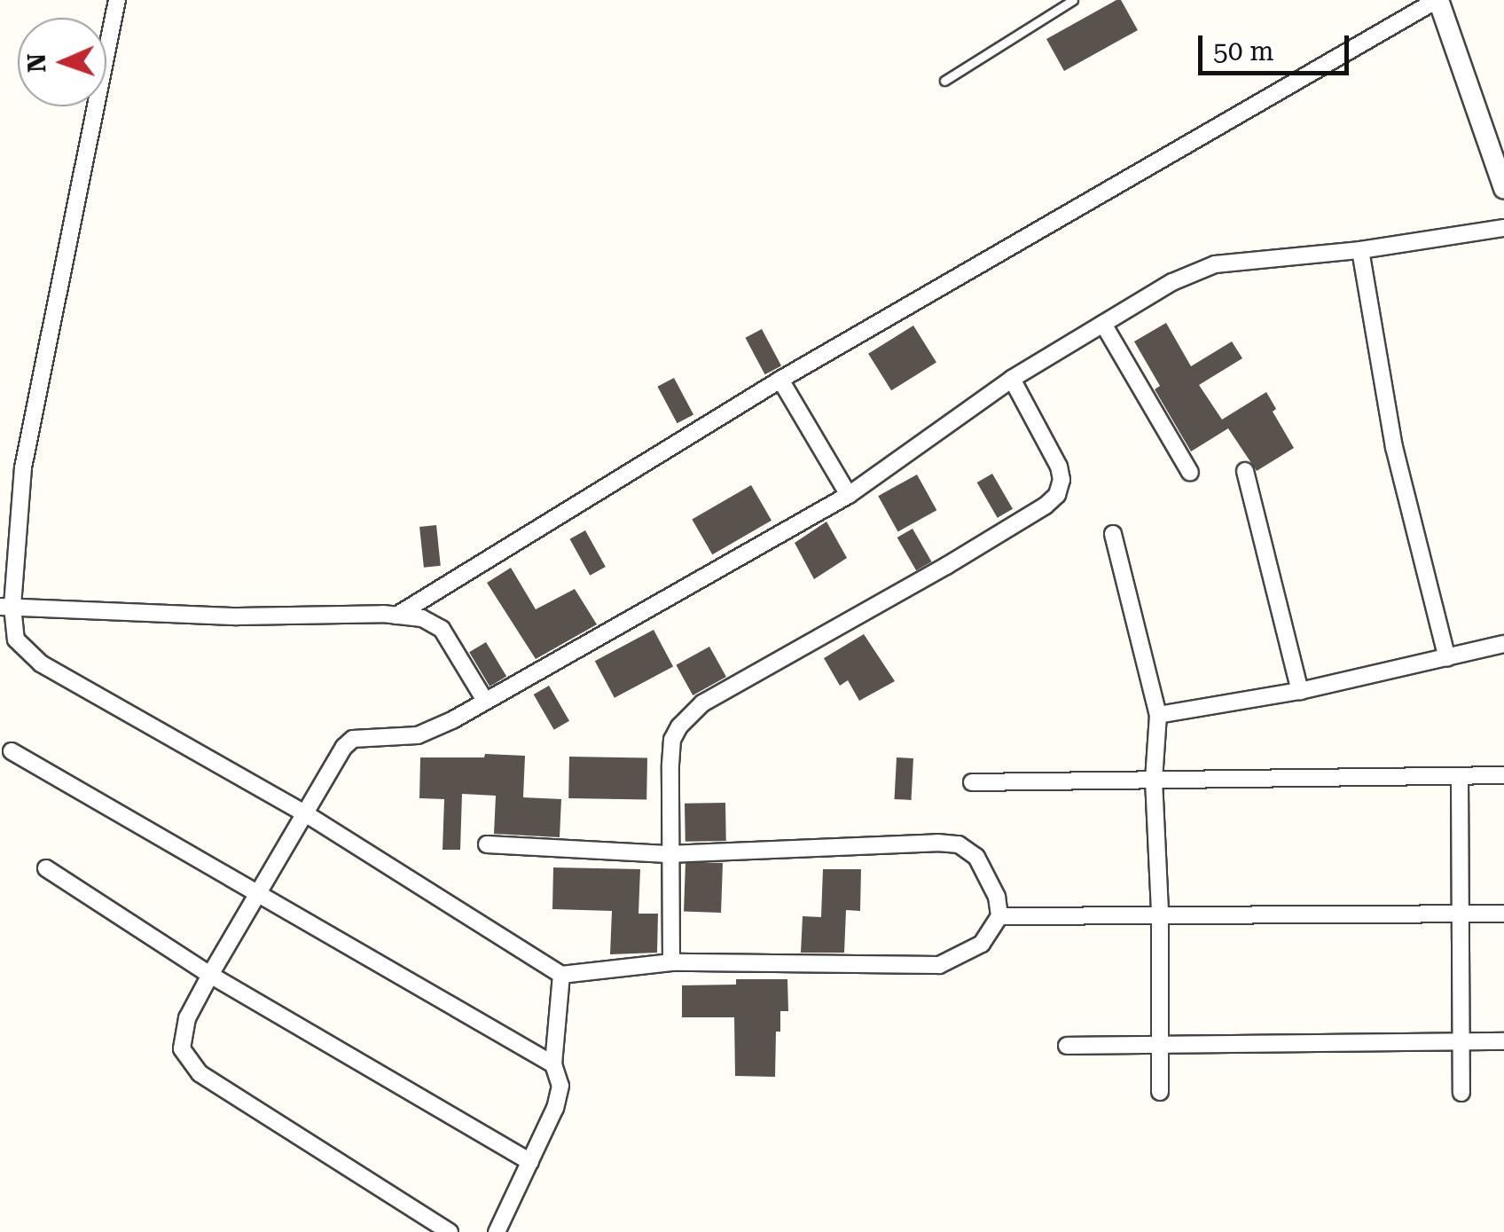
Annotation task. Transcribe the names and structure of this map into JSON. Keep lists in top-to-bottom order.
{
  "scale_bar": "50 m",
  "north": "left"
}
